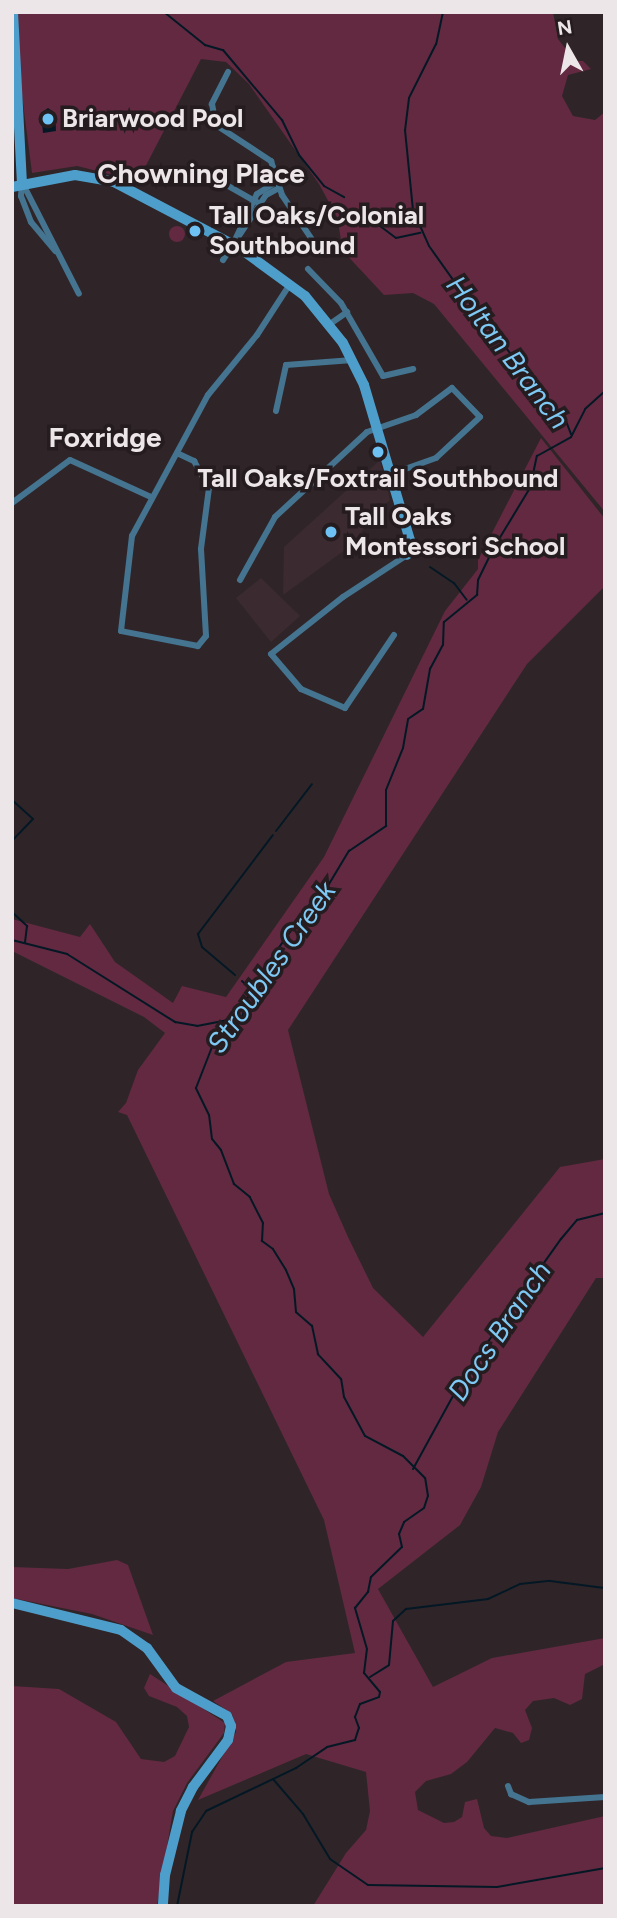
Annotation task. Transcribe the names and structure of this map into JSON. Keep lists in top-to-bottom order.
{
  "districts": ["Chowning Place", "Foxridge"],
  "water": ["Holtan Branch", "Stroubles Creek", "Docs Branch"],
  "places": [
    "Briarwood Pool",
    "Tall Oaks/Colonial Southbound",
    "Tall Oaks/Foxtrail Southbound",
    "Tall Oaks Montessori School"
  ],
  "north": "top"
}
